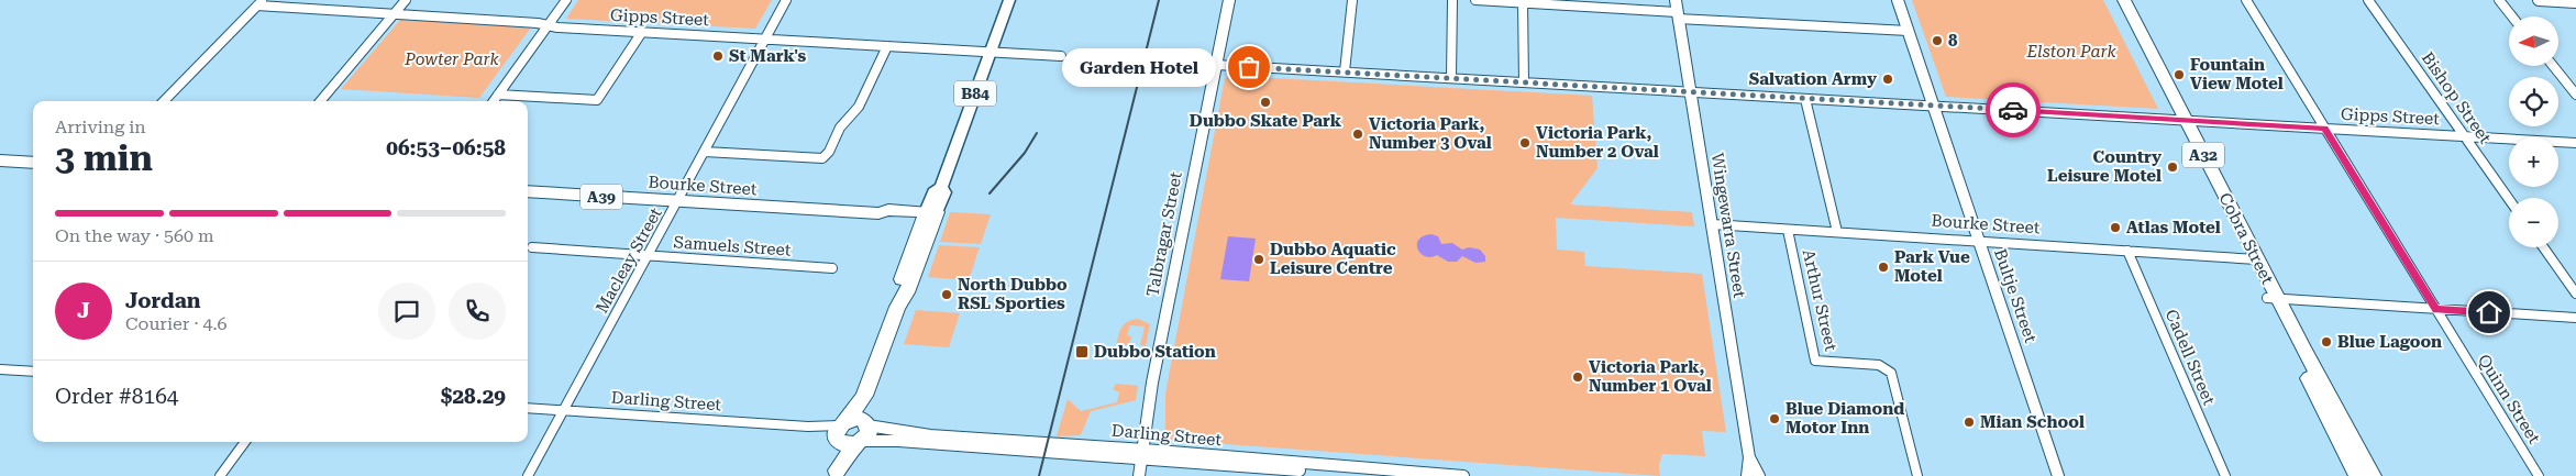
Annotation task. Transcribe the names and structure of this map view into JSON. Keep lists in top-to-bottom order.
{
  "streets": {
    "highway": [
      "A32",
      "Bourke Street",
      "A39",
      "Cobra Street"
    ],
    "main road": ["B84"],
    "street": [
      "Gipps Street",
      "Bishop Street",
      "Wingewarra Street",
      "Talbragar Street",
      "Samuels Street",
      "Macleay Street",
      "Bultje Street",
      "Arthur Street",
      "Cadell Street",
      "Quinn Street",
      "Darling Street"
    ]
  },
  "crossings": [
    ["Gipps Street", "B84"],
    ["Gipps Street", "Bishop Street"],
    ["Gipps Street", "Wingewarra Street"],
    ["Gipps Street", "Talbragar Street"],
    ["Gipps Street", "Cobra Street"],
    ["Gipps Street", "Macleay Street"],
    ["Gipps Street", "Bultje Street"],
    ["Gipps Street", "Quinn Street"],
    ["B84", "Bourke Street"],
    ["Bourke Street", "Wingewarra Street"],
    ["Bourke Street", "Cobra Street"],
    ["Bourke Street", "Macleay Street"],
    ["Bourke Street", "Bultje Street"],
    ["Bourke Street", "Arthur Street"],
    ["Bourke Street", "Cadell Street"],
    ["Talbragar Street", "Darling Street"],
    ["Samuels Street", "Macleay Street"],
    ["Macleay Street", "Darling Street"]
  ],
  "parks": ["Elston Park", "Powter Park"],
  "places": {
    "other": [
      "8",
      "St Mark's",
      "Garden Hotel",
      "Fountain View Motel",
      "Salvation Army",
      "Dubbo Skate Park",
      "Victoria Park, Number 3 Oval",
      "Victoria Park, Number 2 Oval",
      "Country Leisure Motel",
      "Atlas Motel",
      "Dubbo Aquatic Leisure Centre",
      "Park Vue Motel",
      "North Dubbo RSL Sporties",
      "Blue Lagoon",
      "Victoria Park, Number 1 Oval",
      "Blue Diamond Motor Inn",
      "Mian School"
    ],
    "transit": ["Dubbo Station"]
  },
  "north": "left",
  "page": {
    "map_buttons": ["+", "−"],
    "bubble": "Garden Hotel",
    "heading": ["3 min", "Arriving in", "06:53–06:58"],
    "panel": [
      "Jordan",
      "Courier · 4.6",
      "Order #8164",
      "$28.29"
    ],
    "bar": "On the way · 560 m",
    "round": "J"
  }
}
